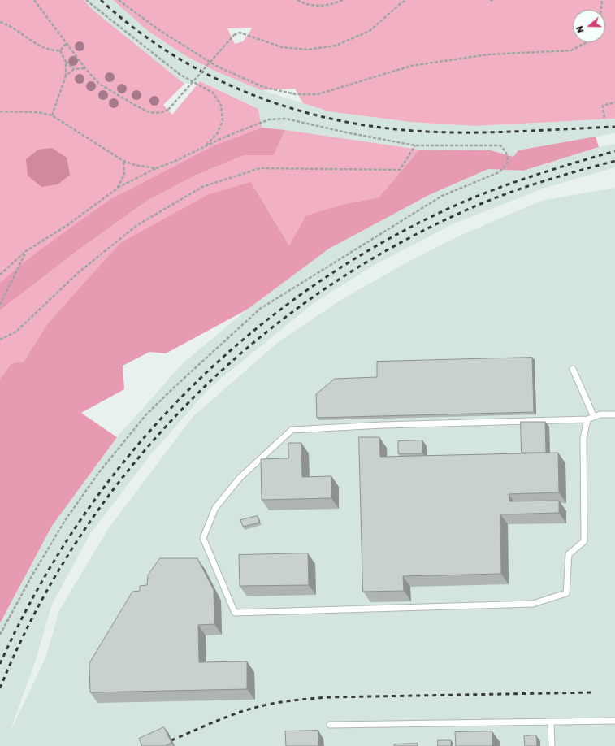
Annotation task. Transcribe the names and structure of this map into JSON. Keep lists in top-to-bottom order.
{
  "north": "left"
}
